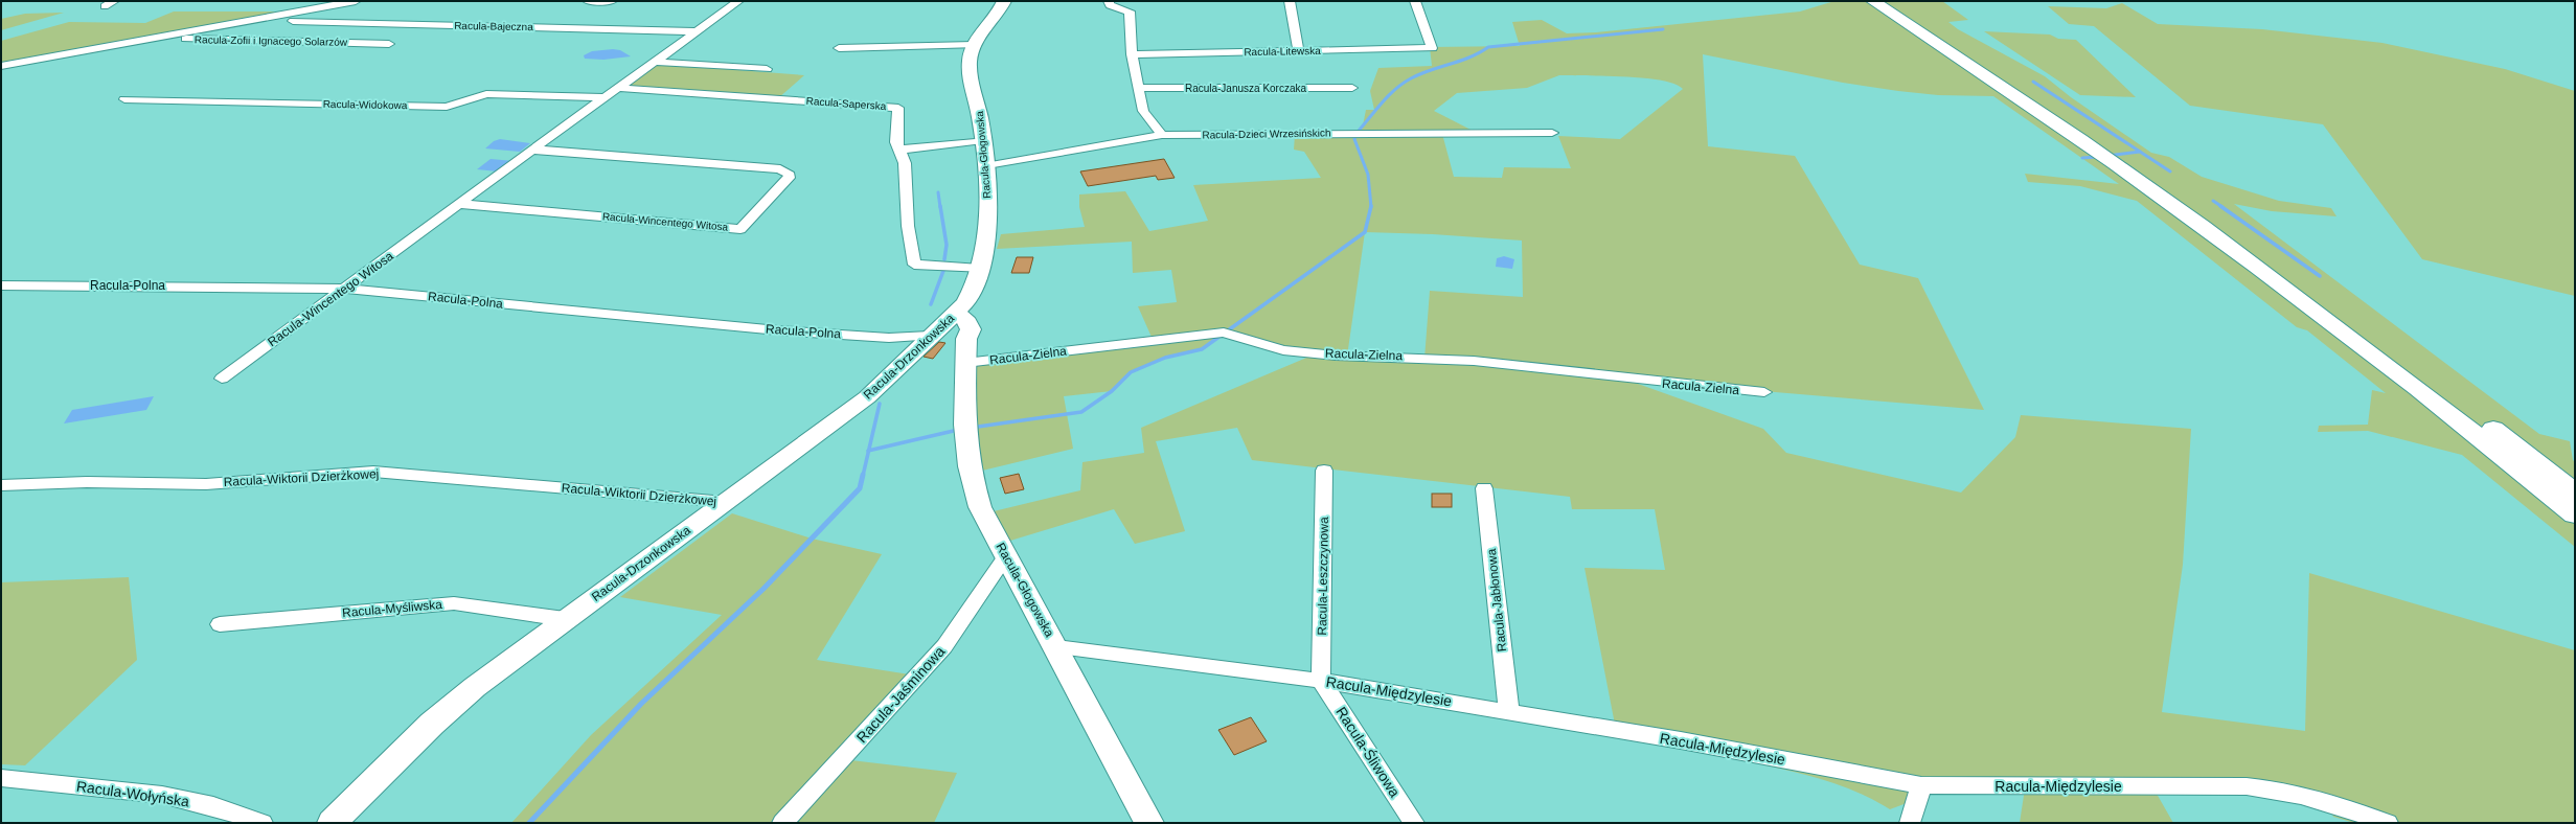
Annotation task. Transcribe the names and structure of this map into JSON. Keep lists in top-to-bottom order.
{
  "streets": {
    "street": [
      "Racula-Bajeczna",
      "Racula-Zofii i Ignacego Solarzów",
      "Racula-Litewska",
      "Racula-Janusza Korczaka",
      "Racula-Saperska",
      "Racula-Widokowa",
      "Racula-Dzieci Wrzesińskich",
      "Racula-Głogowska",
      "Racula-Wincentego Witosa",
      "Racula-Polna",
      "Racula-Zielna",
      "Racula-Drzonkowska",
      "Racula-Wiktorii Dzierżkowej",
      "Racula-Leszczynowa",
      "Racula-Jabłonowa",
      "Racula-Myśliwska",
      "Racula-Międzylesie",
      "Racula-Jaśminowa",
      "Racula-Śliwowa",
      "Racula-Wołyńska"
    ]
  },
  "crossings": [
    ["Racula-Bajeczna", "Racula-Wincentego Witosa"],
    ["Racula-Saperska", "Racula-Głogowska"],
    ["Racula-Saperska", "Racula-Wincentego Witosa"],
    ["Racula-Widokowa", "Racula-Wincentego Witosa"],
    ["Racula-Dzieci Wrzesińskich", "Racula-Głogowska"],
    ["Racula-Głogowska", "Racula-Polna"],
    ["Racula-Głogowska", "Racula-Zielna"],
    ["Racula-Głogowska", "Racula-Drzonkowska"],
    ["Racula-Głogowska", "Racula-Międzylesie"],
    ["Racula-Głogowska", "Racula-Jaśminowa"],
    ["Racula-Wincentego Witosa", "Racula-Polna"],
    ["Racula-Polna", "Racula-Drzonkowska"],
    ["Racula-Drzonkowska", "Racula-Wiktorii Dzierżkowej"],
    ["Racula-Drzonkowska", "Racula-Myśliwska"],
    ["Racula-Leszczynowa", "Racula-Międzylesie"],
    ["Racula-Leszczynowa", "Racula-Śliwowa"],
    ["Racula-Jabłonowa", "Racula-Międzylesie"],
    ["Racula-Międzylesie", "Racula-Śliwowa"]
  ]
}
